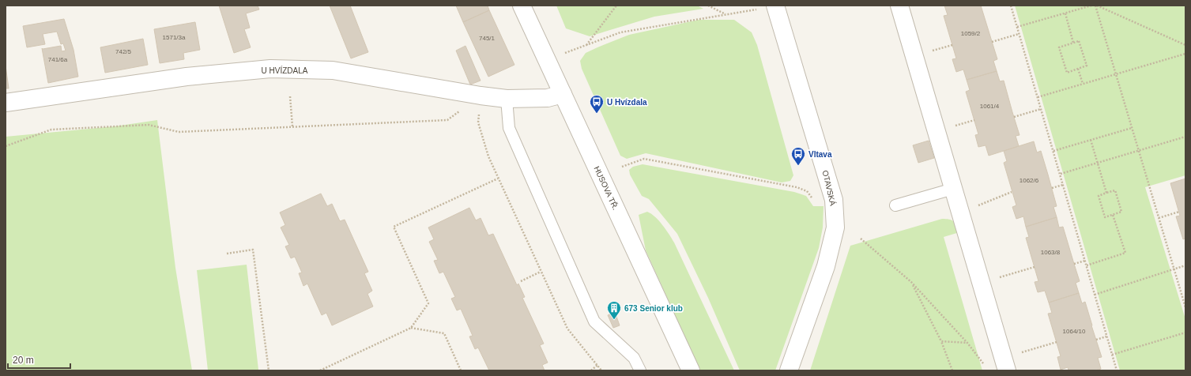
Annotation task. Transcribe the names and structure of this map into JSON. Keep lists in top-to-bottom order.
{
  "streets": {
    "street": ["U HVÍZDALA", "HUSOVA TŘ.", "OTAVSKÁ"]
  },
  "crossings": [
    ["U HVÍZDALA", "HUSOVA TŘ."]
  ],
  "places": {
    "bus stop": ["U Hvízdala", "Vltava"],
    "building": ["673 Senior klub"]
  },
  "house_numbers": [
    "1059/2",
    "1571/3a",
    "745/1",
    "742/5",
    "741/6a",
    "1061/4",
    "1062/6",
    "1063/8",
    "1064/10"
  ],
  "scale_bar": "20 m"
}
